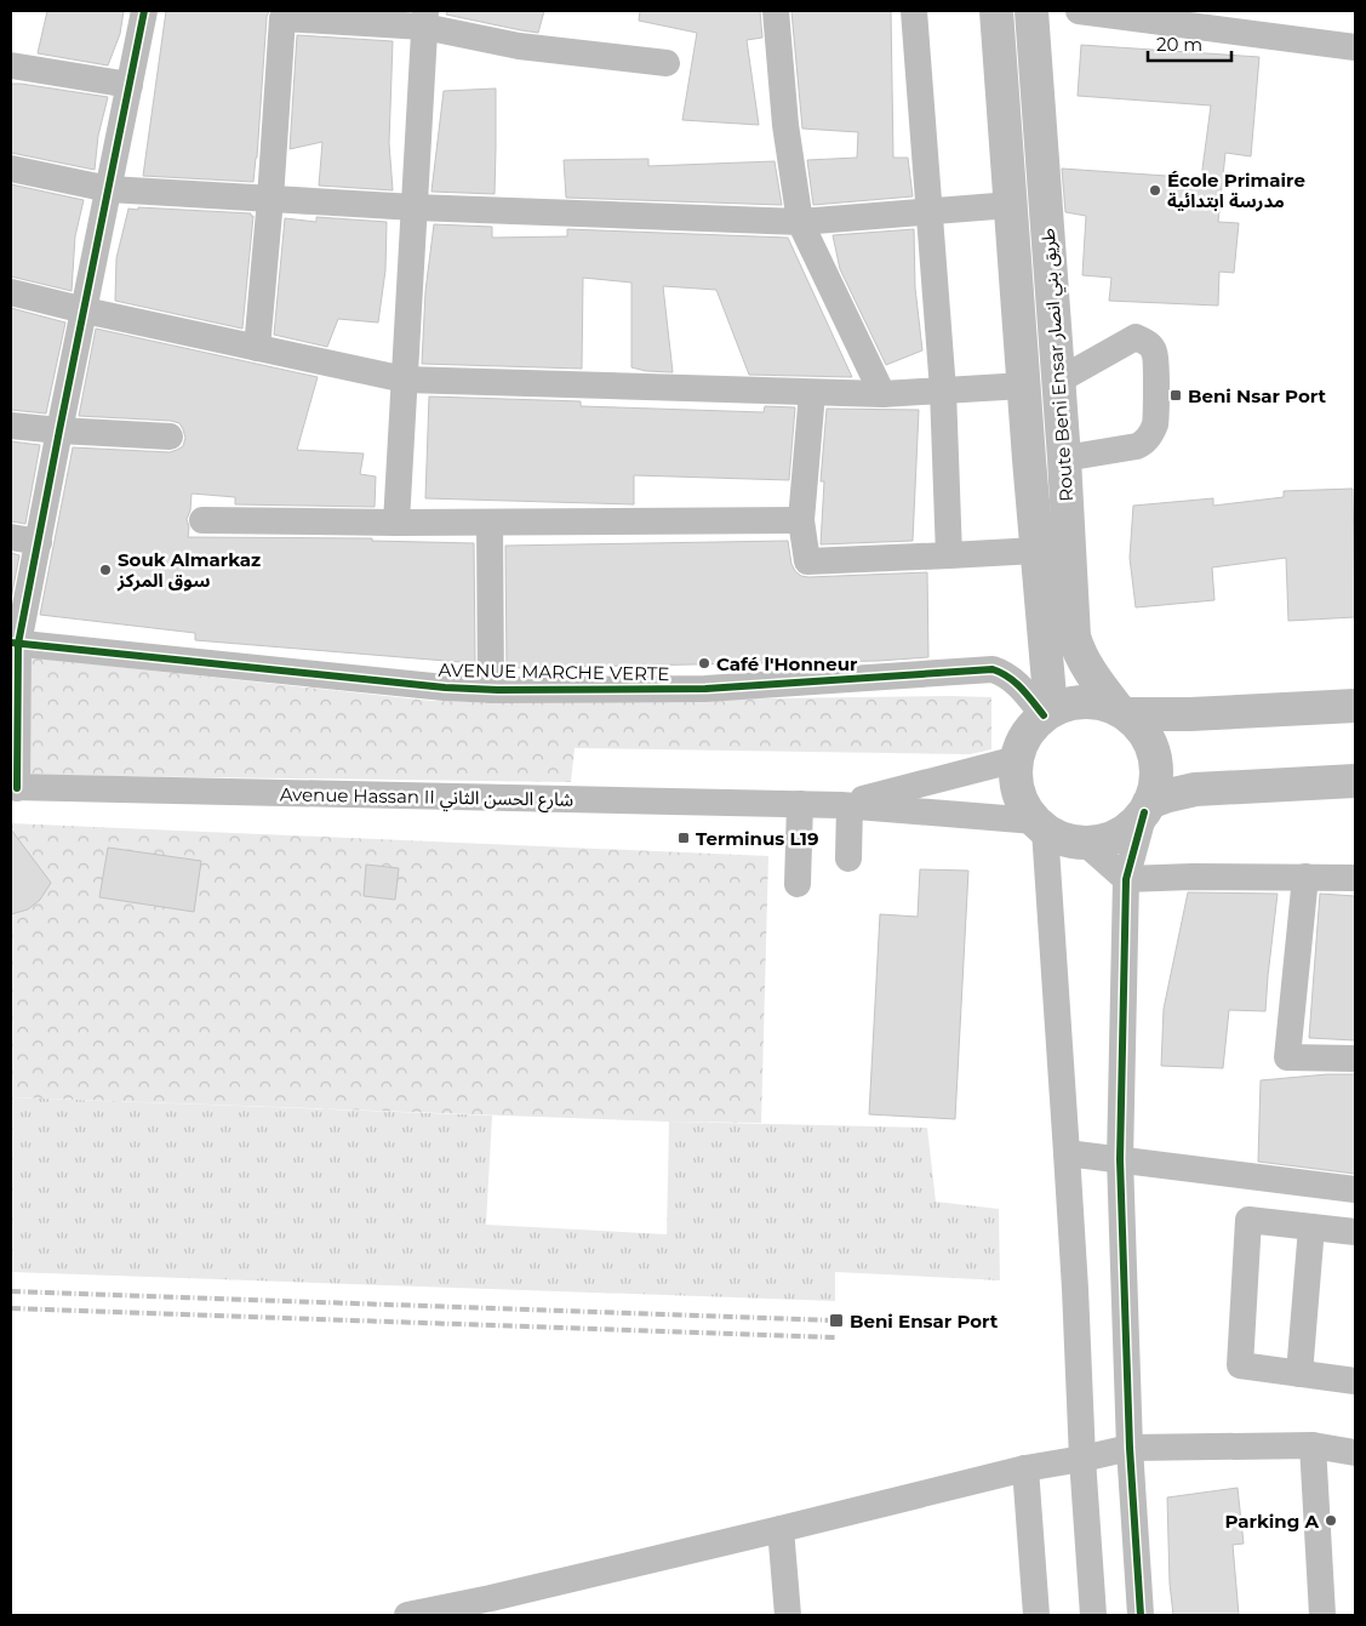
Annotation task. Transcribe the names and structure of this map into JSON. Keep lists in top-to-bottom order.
{
  "streets": {
    "main road": ["Route Beni Ensar طريق بني انصار"],
    "street": ["AVENUE MARCHE VERTE", "Avenue Hassan II شارع الحسن الثاني"]
  },
  "crossings": [
    ["Route Beni Ensar طريق بني انصار", "AVENUE MARCHE VERTE"],
    ["Route Beni Ensar طريق بني انصار", "Avenue Hassan II شارع الحسن الثاني"],
    ["AVENUE MARCHE VERTE", "Avenue Hassan II شارع الحسن الثاني"]
  ],
  "places": {
    "other": [
      "École Primaire مدرسة ابتدائية",
      "Souk Almarkaz سوق المركز",
      "Café l'Honneur",
      "Parking A"
    ],
    "transit": ["Beni Nsar Port", "Terminus L19", "Beni Ensar Port"]
  },
  "scale_bar": "20 m"
}
